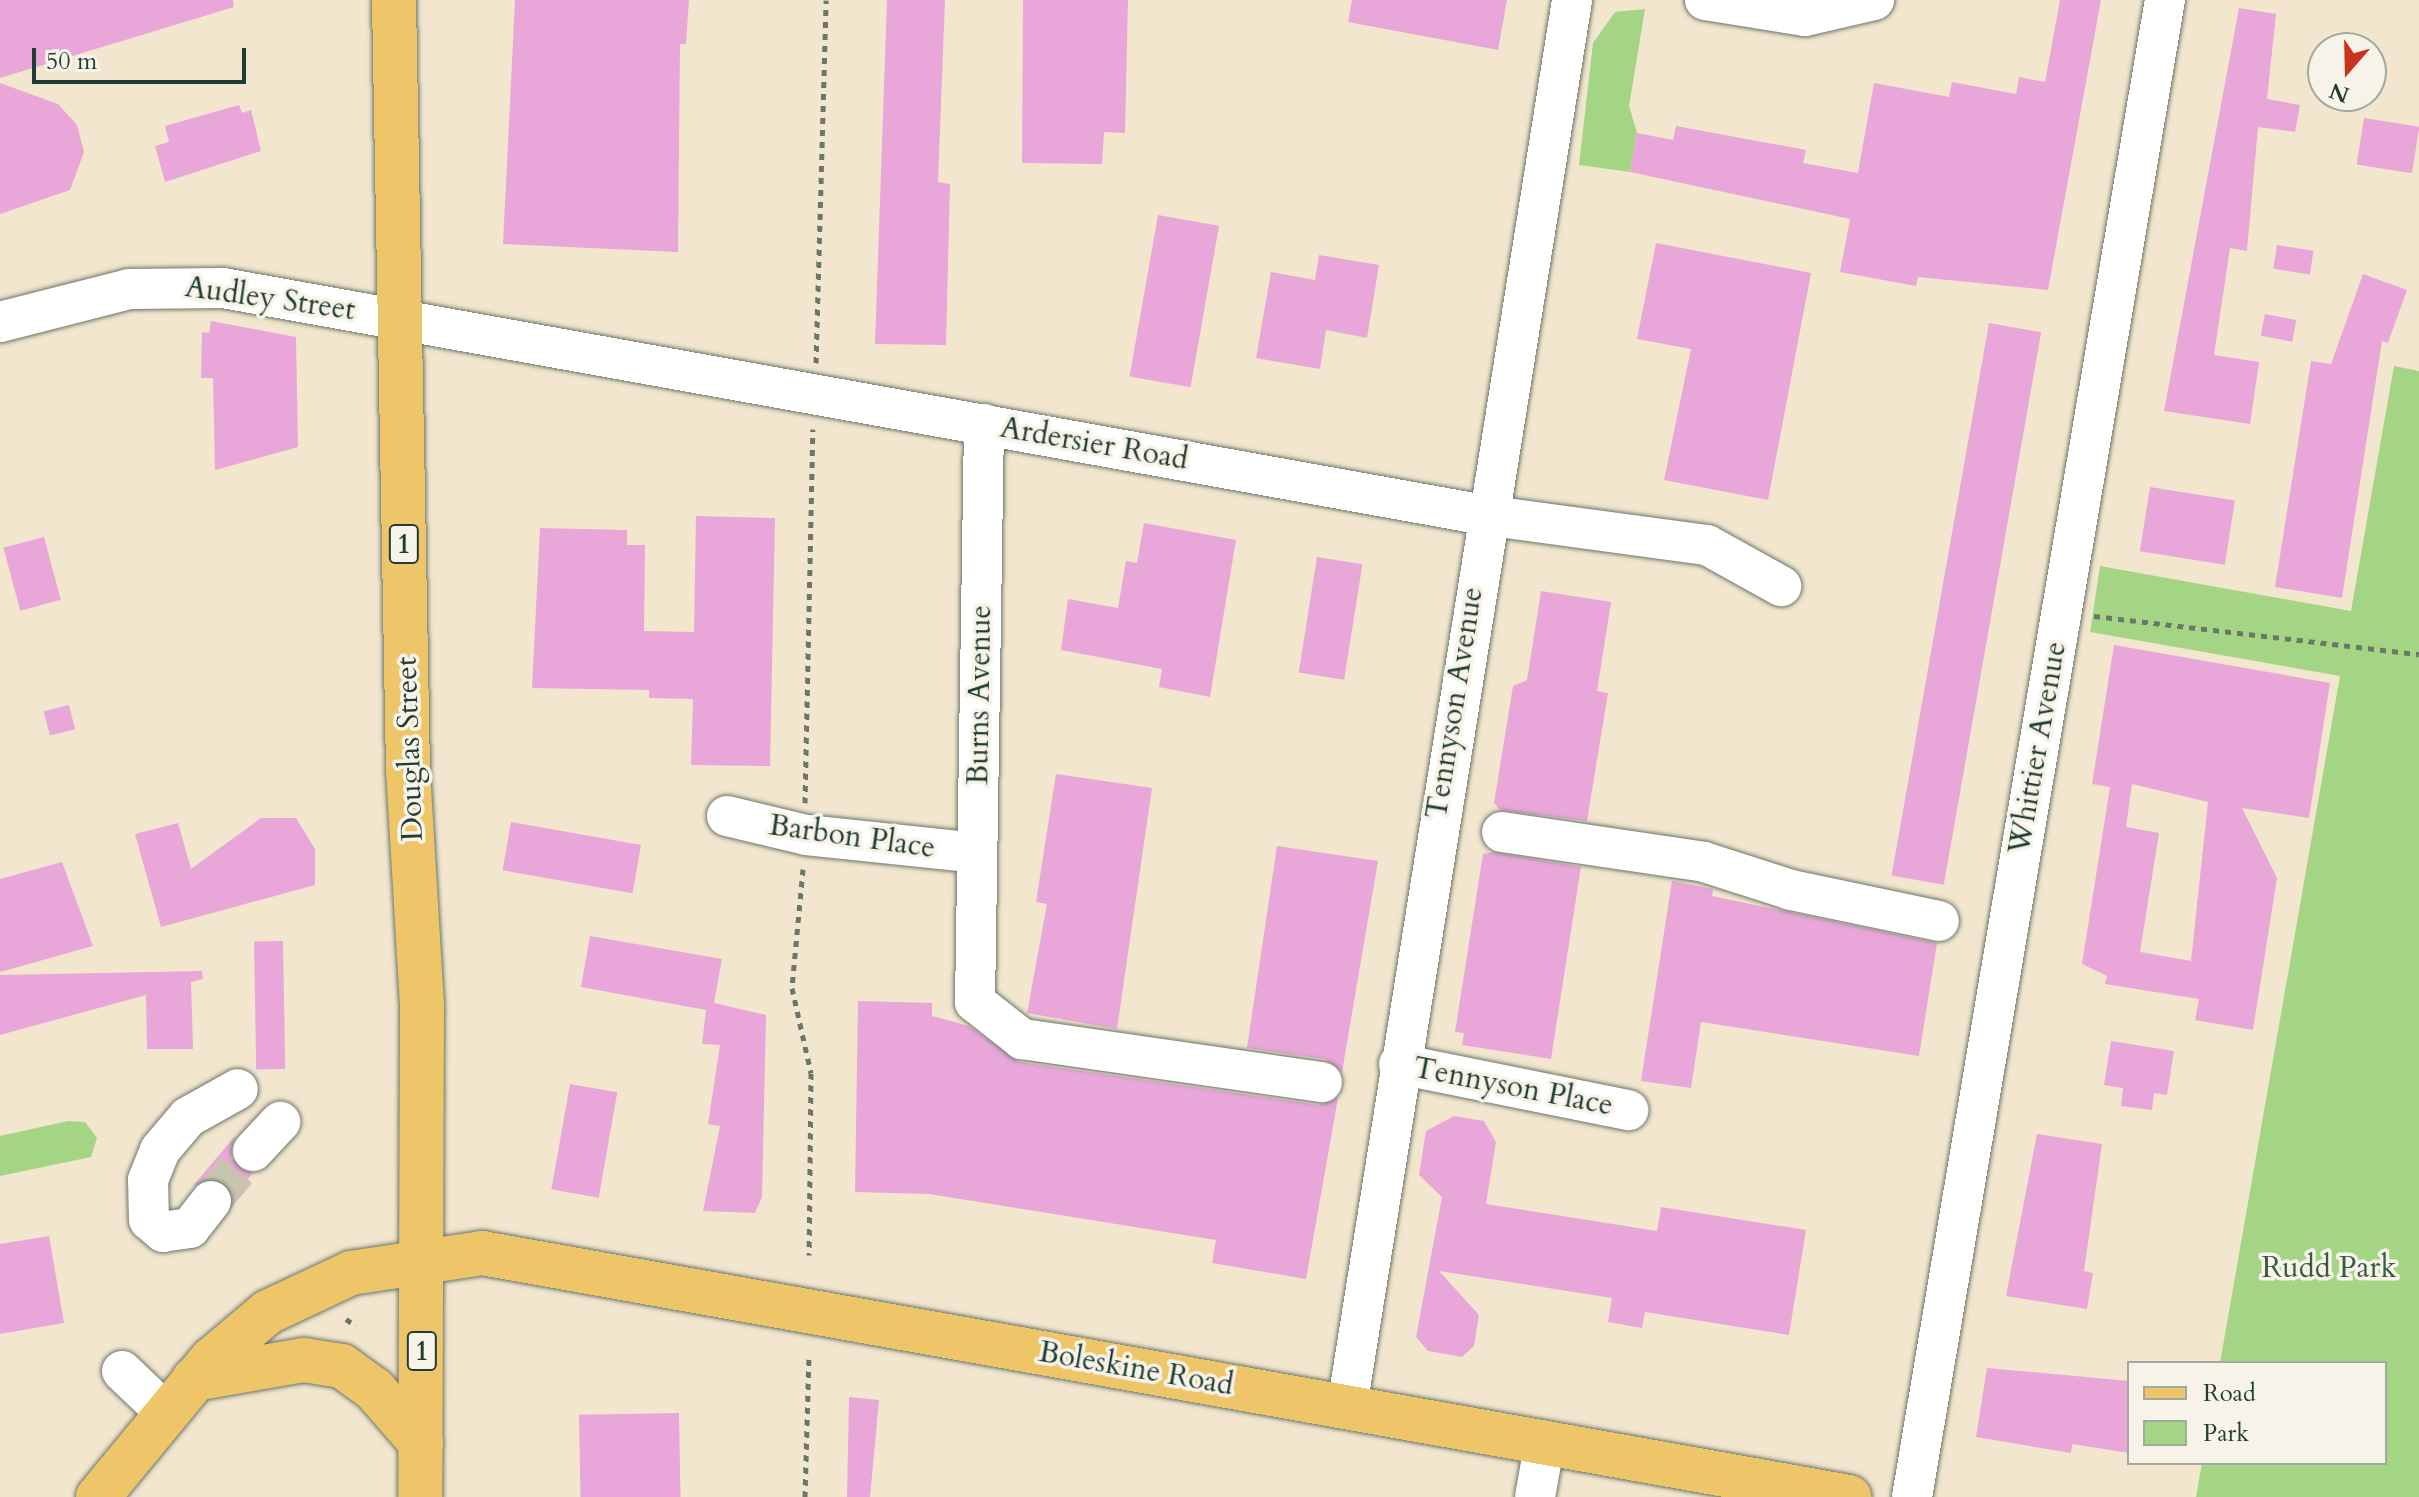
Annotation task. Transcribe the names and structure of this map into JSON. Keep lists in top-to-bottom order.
{
  "streets": {
    "main road": ["1", "Douglas Street", "Boleskine Road"],
    "street": [
      "Audley Street",
      "Ardersier Road",
      "Burns Avenue",
      "Tennyson Avenue",
      "Whittier Avenue",
      "Barbon Place",
      "Tennyson Place"
    ]
  },
  "crossings": [
    ["Audley Street", "Ardersier Road"],
    ["Audley Street", "Douglas Street"],
    ["Ardersier Road", "Burns Avenue"],
    ["Ardersier Road", "Tennyson Avenue"],
    ["Ardersier Road", "Douglas Street"],
    ["Burns Avenue", "Barbon Place"],
    ["Tennyson Avenue", "Tennyson Place"],
    ["Tennyson Avenue", "Boleskine Road"],
    ["Douglas Street", "Boleskine Road"]
  ],
  "parks": ["Rudd Park"],
  "legend": ["Road", "Park"],
  "scale_bar": "50 m",
  "north": "bottom"
}
